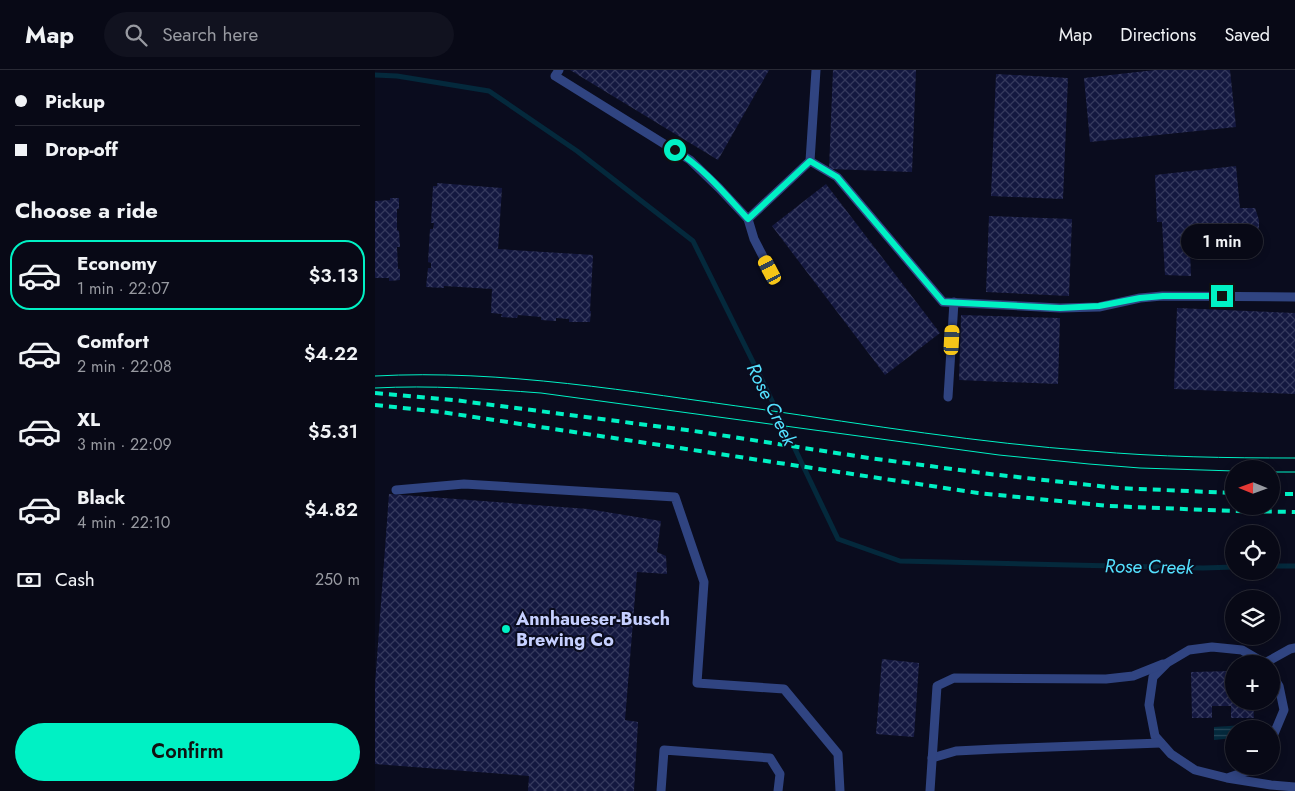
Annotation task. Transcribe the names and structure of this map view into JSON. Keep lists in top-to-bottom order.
{
  "water": ["Rose Creek"],
  "places": ["Annhaueser-Busch Brewing Co"],
  "north": "left",
  "page": {
    "header": "Map",
    "search": "Search here",
    "nav": ["Map", "Directions", "Saved"],
    "banner": ["Pickup", "Drop-off"],
    "heading": "Choose a ride",
    "bubble": "1 min",
    "list": [
      {
        "name": "Economy",
        "note": "1 min · 22:07",
        "value": "$3.13"
      },
      {
        "name": "Comfort",
        "note": "2 min · 22:08",
        "value": "$4.22"
      },
      {
        "name": "XL",
        "note": "3 min · 22:09",
        "value": "$5.31"
      },
      {
        "name": "Black",
        "note": "4 min · 22:10",
        "value": "$4.82"
      }
    ],
    "map_buttons": ["+", "−"],
    "pay": ["Cash", "250 m"],
    "buttons": "Confirm"
  }
}
